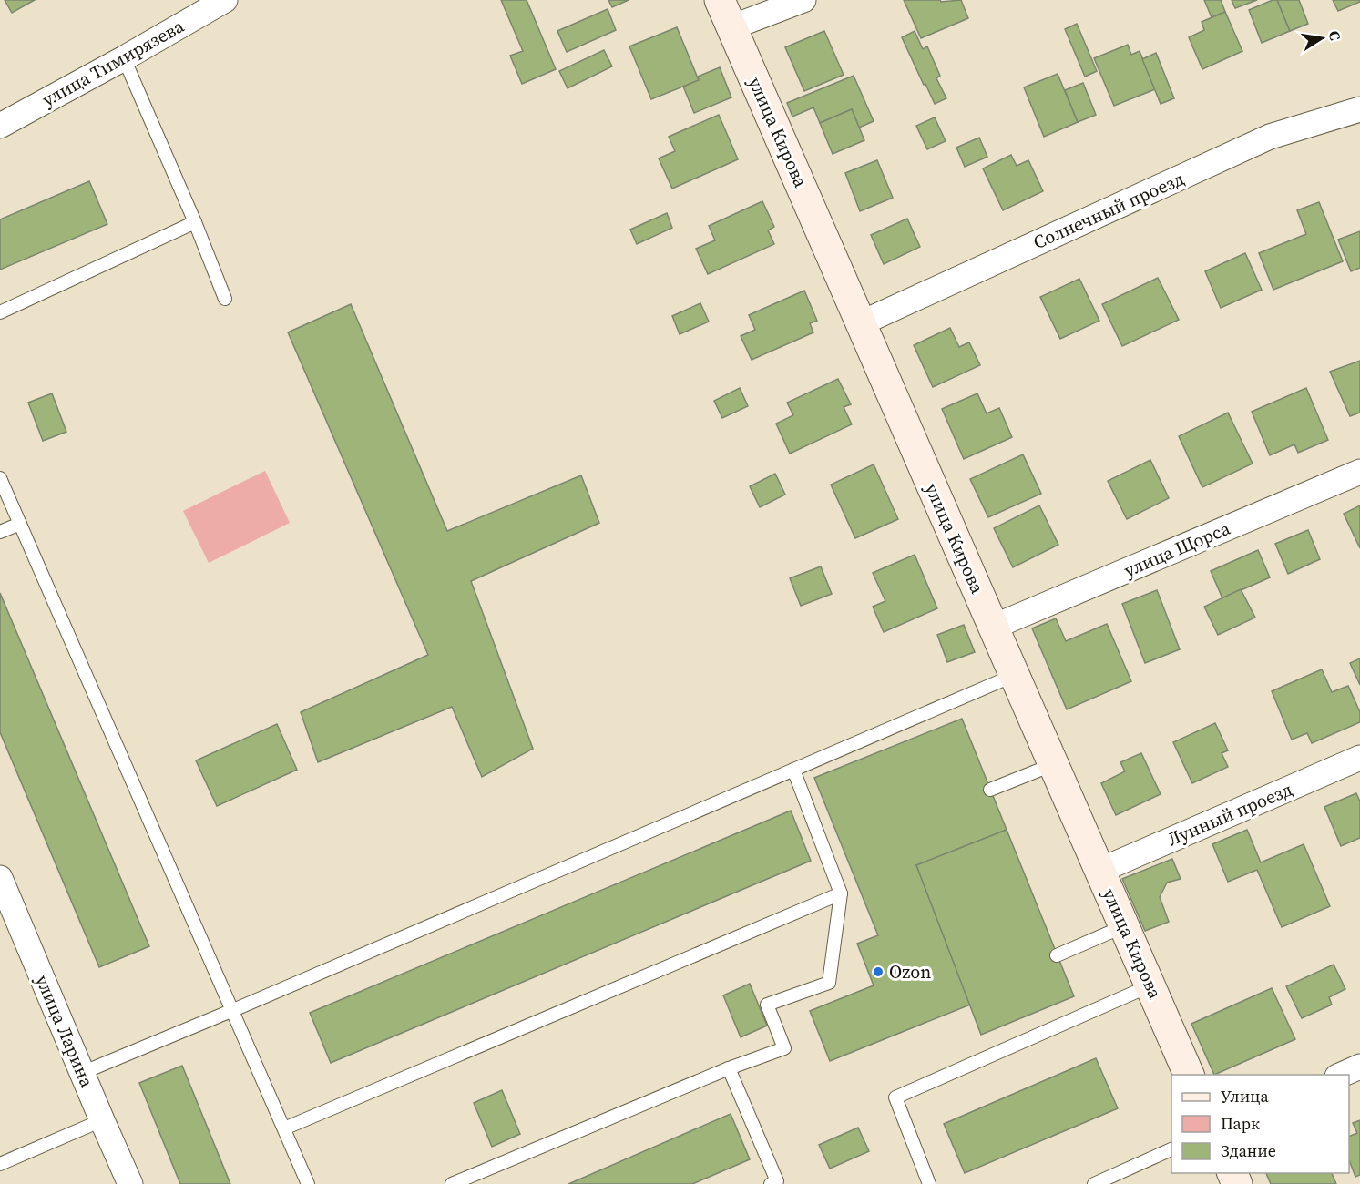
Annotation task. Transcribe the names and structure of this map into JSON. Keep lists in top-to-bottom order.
{
  "streets": {
    "street": [
      "улица Тимирязева",
      "улица Кирова",
      "Солнечный проезд",
      "улица Щорса",
      "Лунный проезд",
      "улица Ларина"
    ]
  },
  "crossings": [
    ["улица Кирова", "Солнечный проезд"],
    ["улица Кирова", "улица Щорса"],
    ["улица Кирова", "Лунный проезд"]
  ],
  "places": ["Ozon"],
  "legend": ["Улица", "Парк", "Здание"],
  "north": "right"
}
